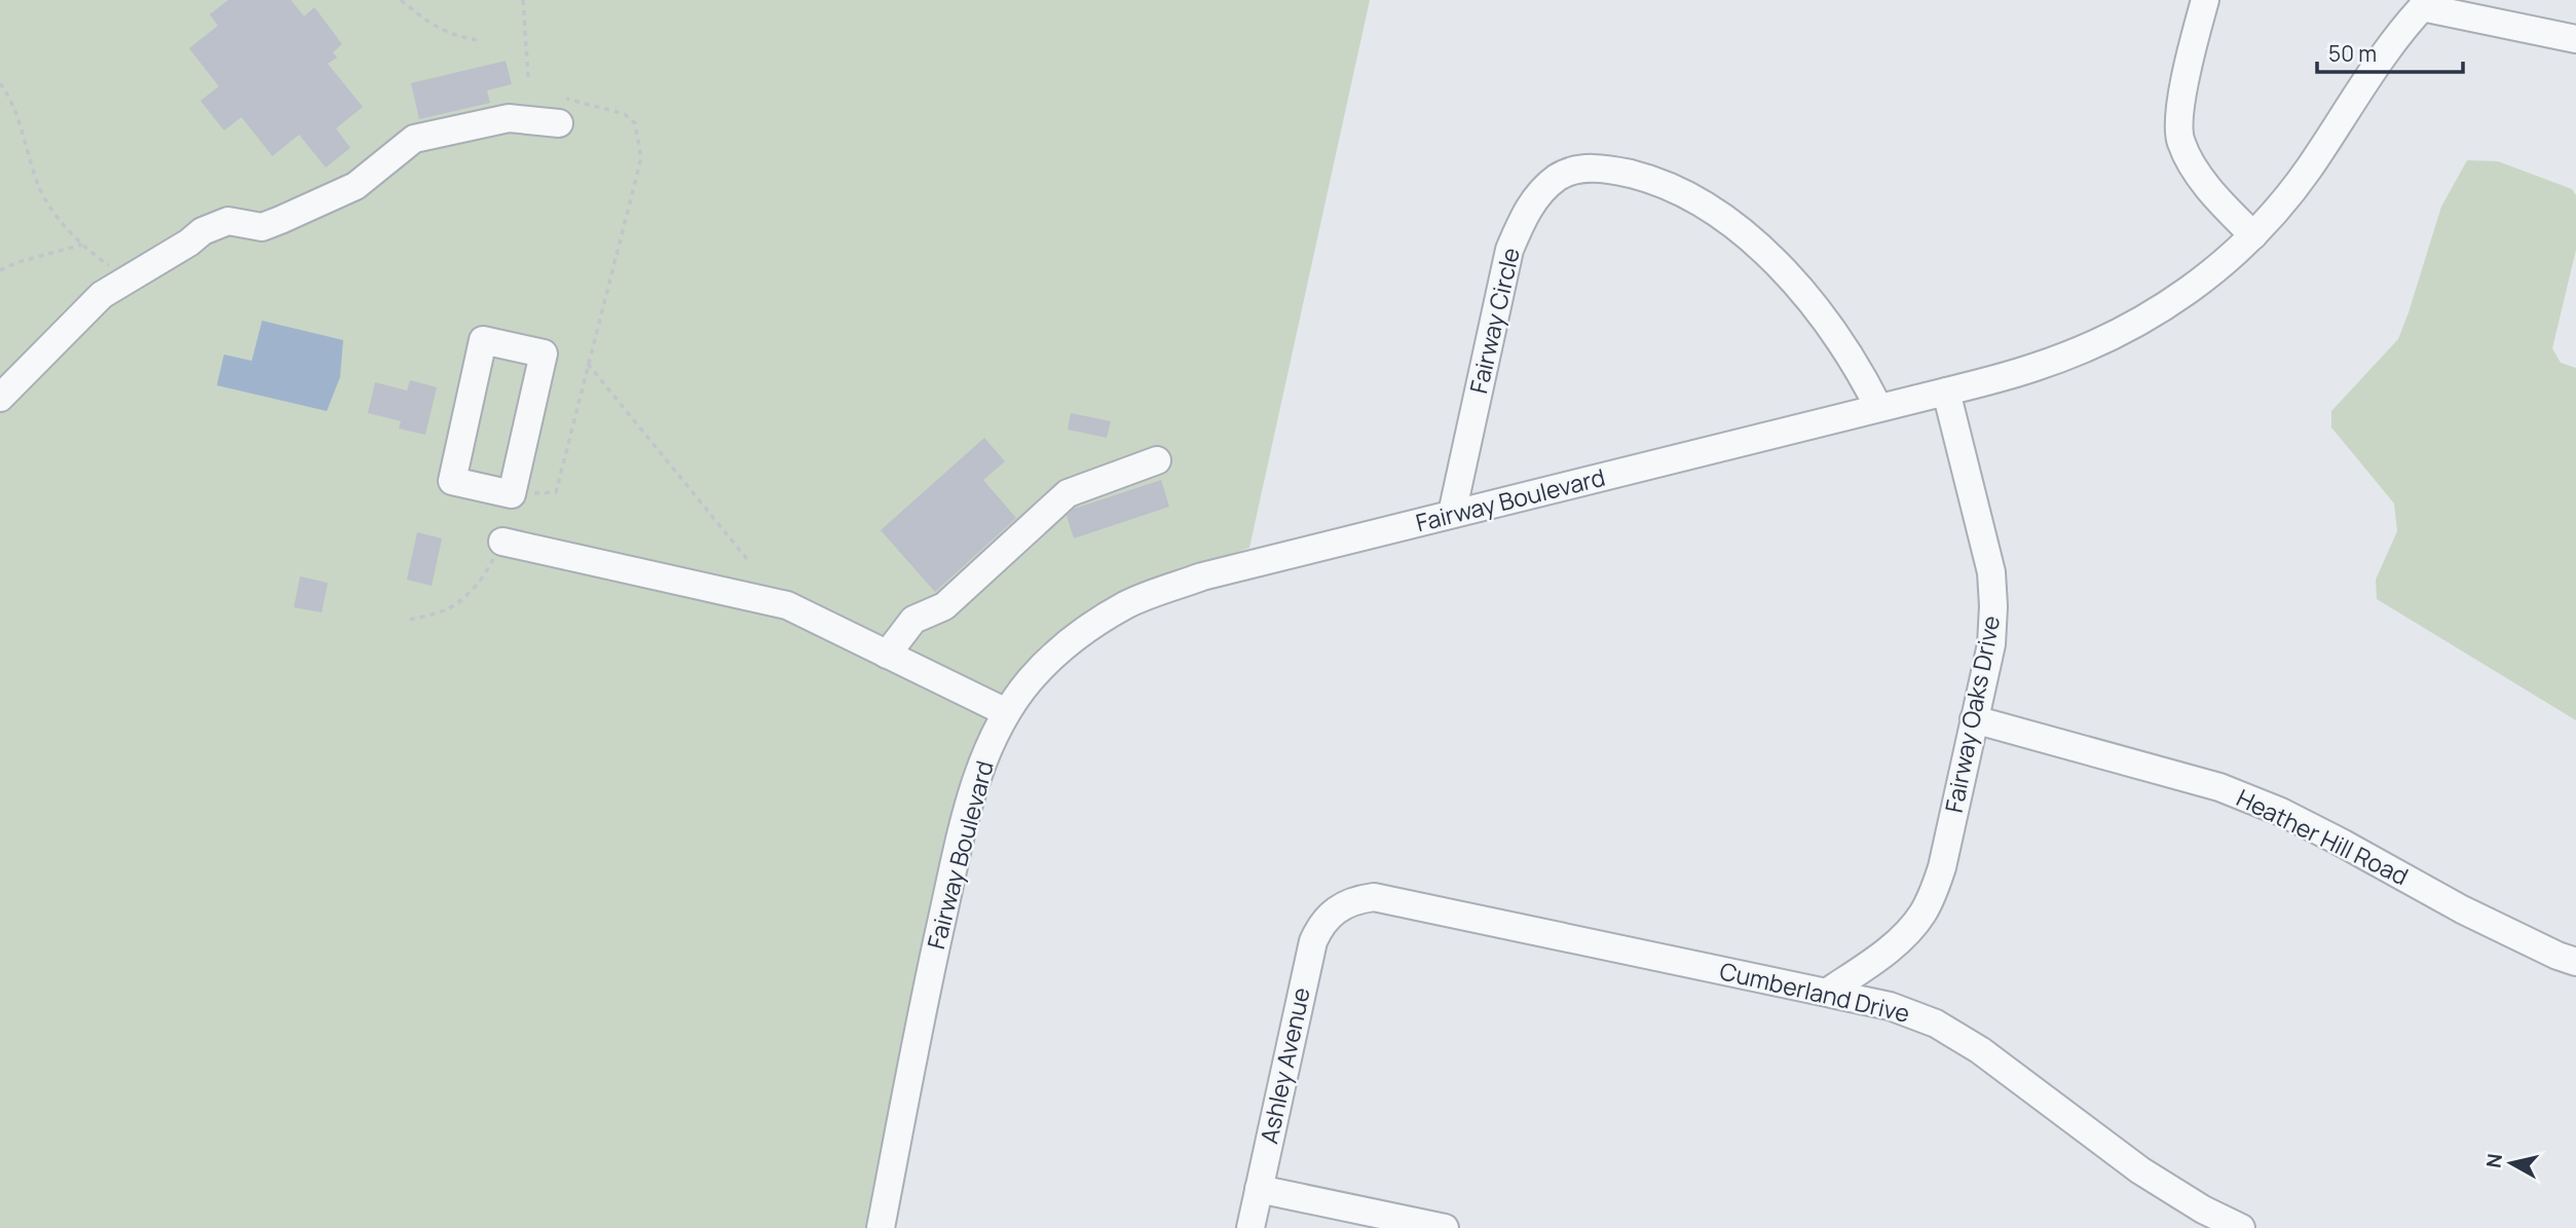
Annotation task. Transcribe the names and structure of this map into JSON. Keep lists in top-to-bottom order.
{
  "streets": {
    "street": [
      "Fairway Circle",
      "Fairway Boulevard",
      "Fairway Oaks Drive",
      "Heather Hill Road",
      "Cumberland Drive",
      "Ashley Avenue"
    ]
  },
  "crossings": [
    ["Fairway Circle", "Fairway Boulevard"],
    ["Fairway Boulevard", "Fairway Oaks Drive"],
    ["Fairway Oaks Drive", "Heather Hill Road"],
    ["Fairway Oaks Drive", "Cumberland Drive"],
    ["Cumberland Drive", "Ashley Avenue"]
  ],
  "scale_bar": "50 m",
  "north": "left"
}
